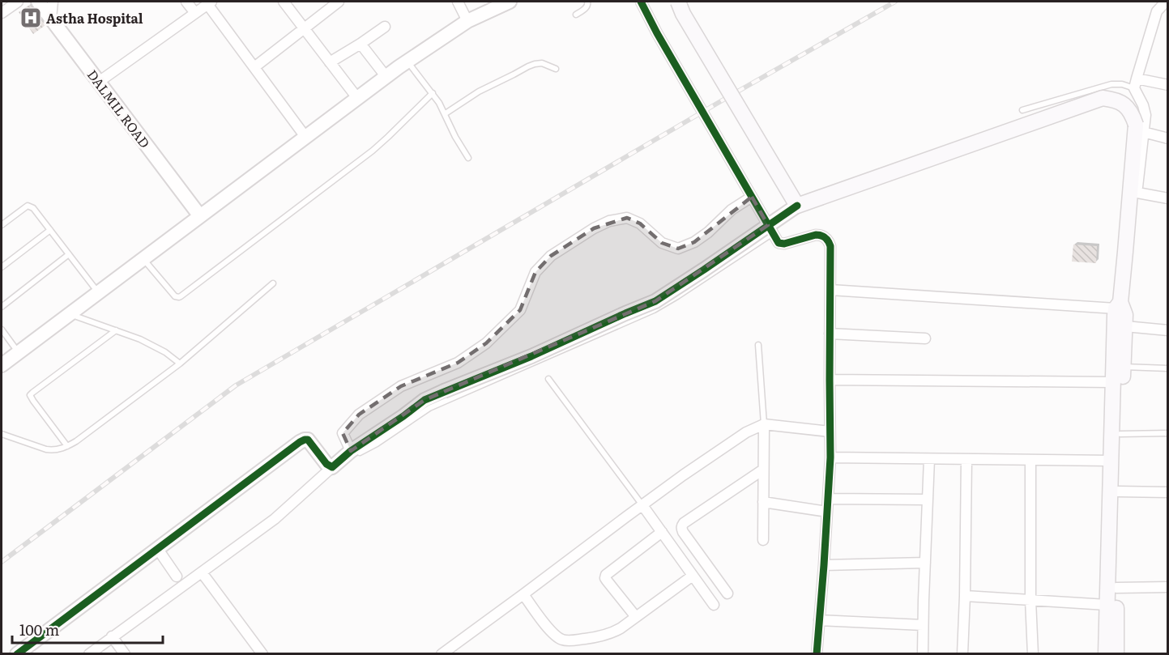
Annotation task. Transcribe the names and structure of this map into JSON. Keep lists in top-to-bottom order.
{
  "streets": {
    "street": ["DALMIL ROAD"]
  },
  "places": {
    "hospital": ["Astha Hospital"]
  },
  "scale_bar": "100 m"
}
